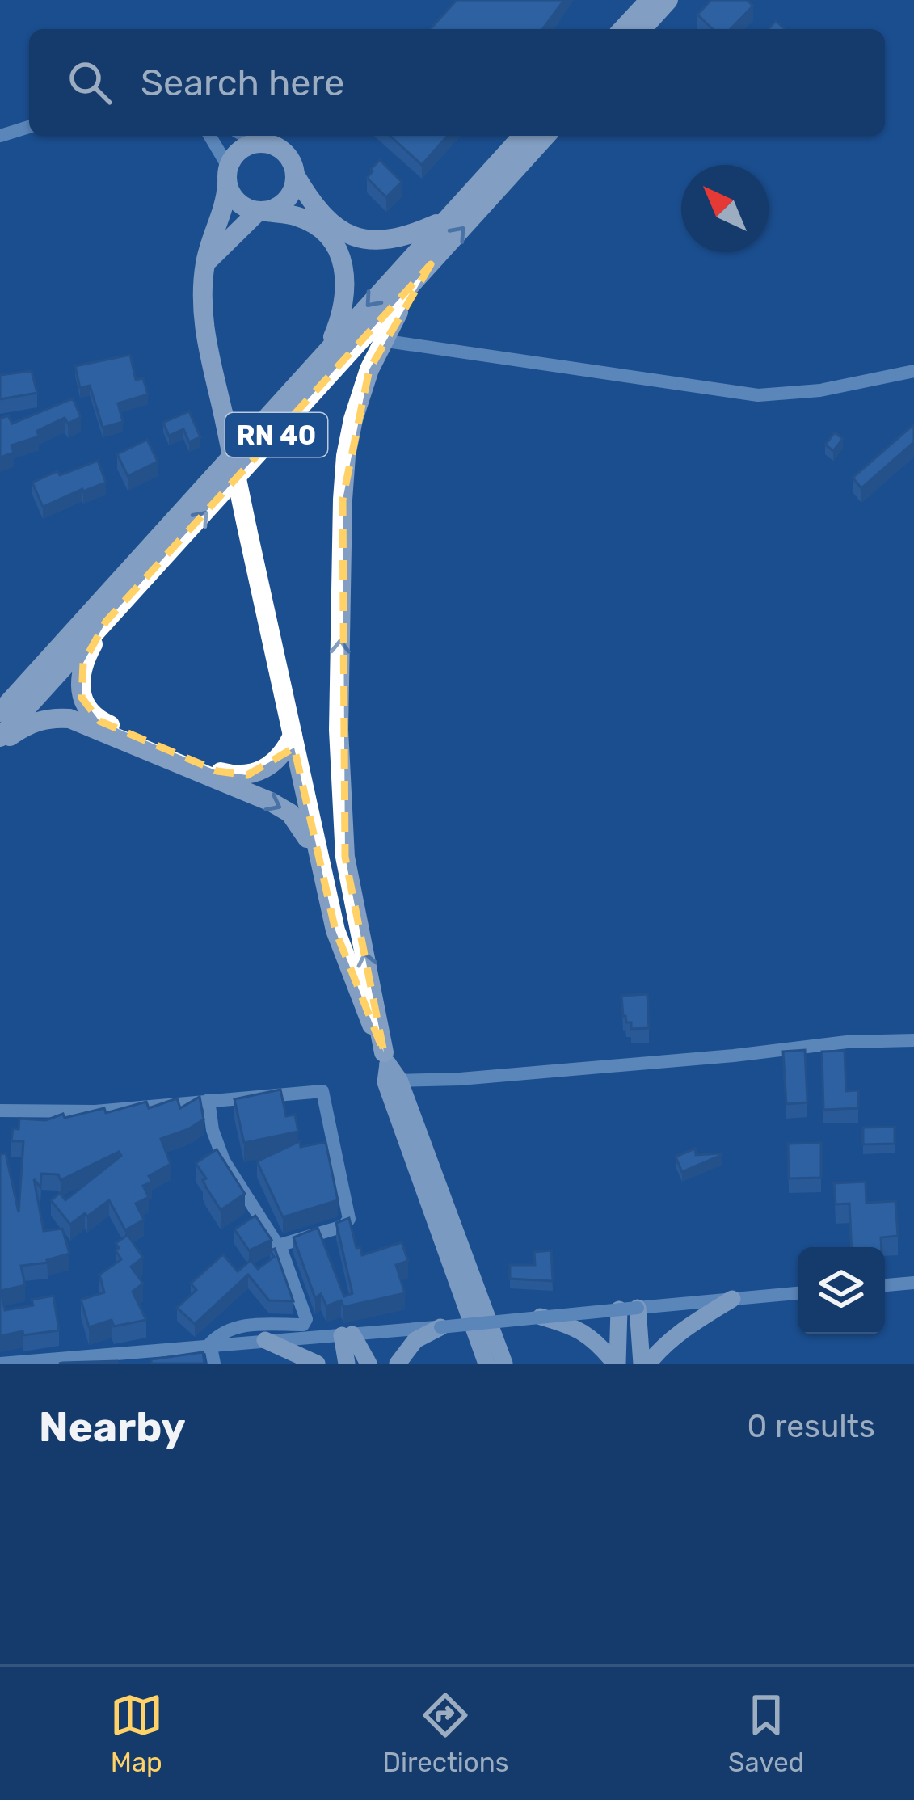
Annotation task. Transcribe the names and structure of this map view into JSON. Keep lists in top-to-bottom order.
{
  "streets": {
    "highway": ["RN 40"]
  },
  "north": "top left",
  "page": {
    "search": "Search here",
    "heading": ["Nearby", "0 results"],
    "nav": ["Map", "Directions", "Saved"]
  }
}
